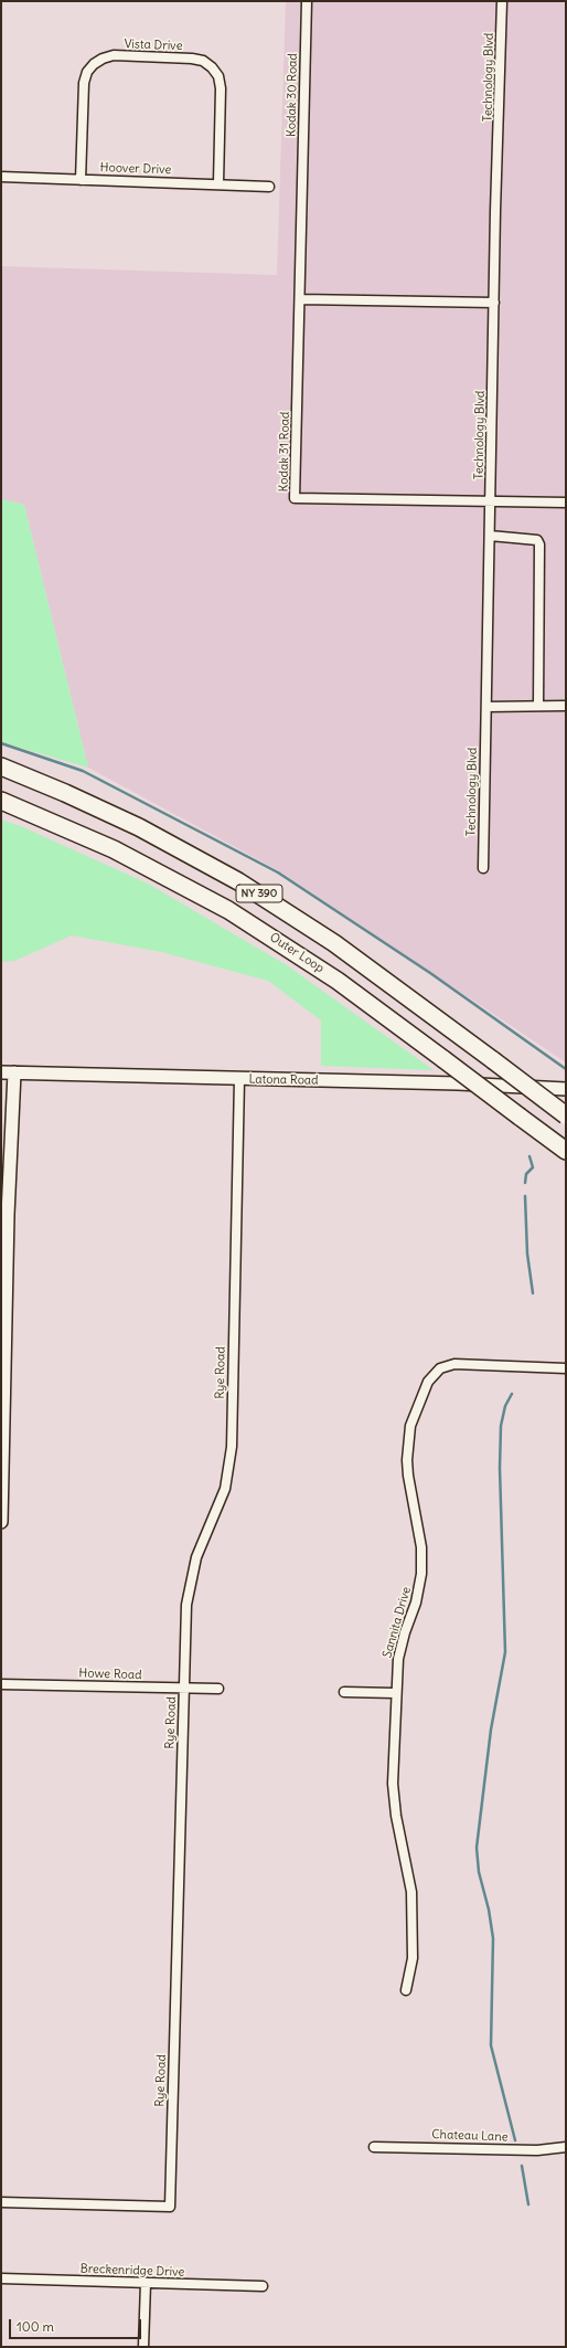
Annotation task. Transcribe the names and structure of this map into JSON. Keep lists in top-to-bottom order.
{
  "streets": {
    "highway": ["NY 390", "Outer Loop"],
    "street": [
      "Vista Drive",
      "Technology Blvd",
      "Kodak 30 Road",
      "Hoover Drive",
      "Kodak 31 Road",
      "Latona Road",
      "Rye Road",
      "Sannita Drive",
      "Howe Road",
      "Chateau Lane",
      "Breckenridge Drive"
    ]
  },
  "crossings": [
    ["Vista Drive", "Hoover Drive"],
    ["Technology Blvd", "Kodak 31 Road"],
    ["Kodak 30 Road", "Kodak 31 Road"],
    ["Latona Road", "Rye Road"],
    ["Rye Road", "Howe Road"]
  ],
  "scale_bar": "100 m"
}
